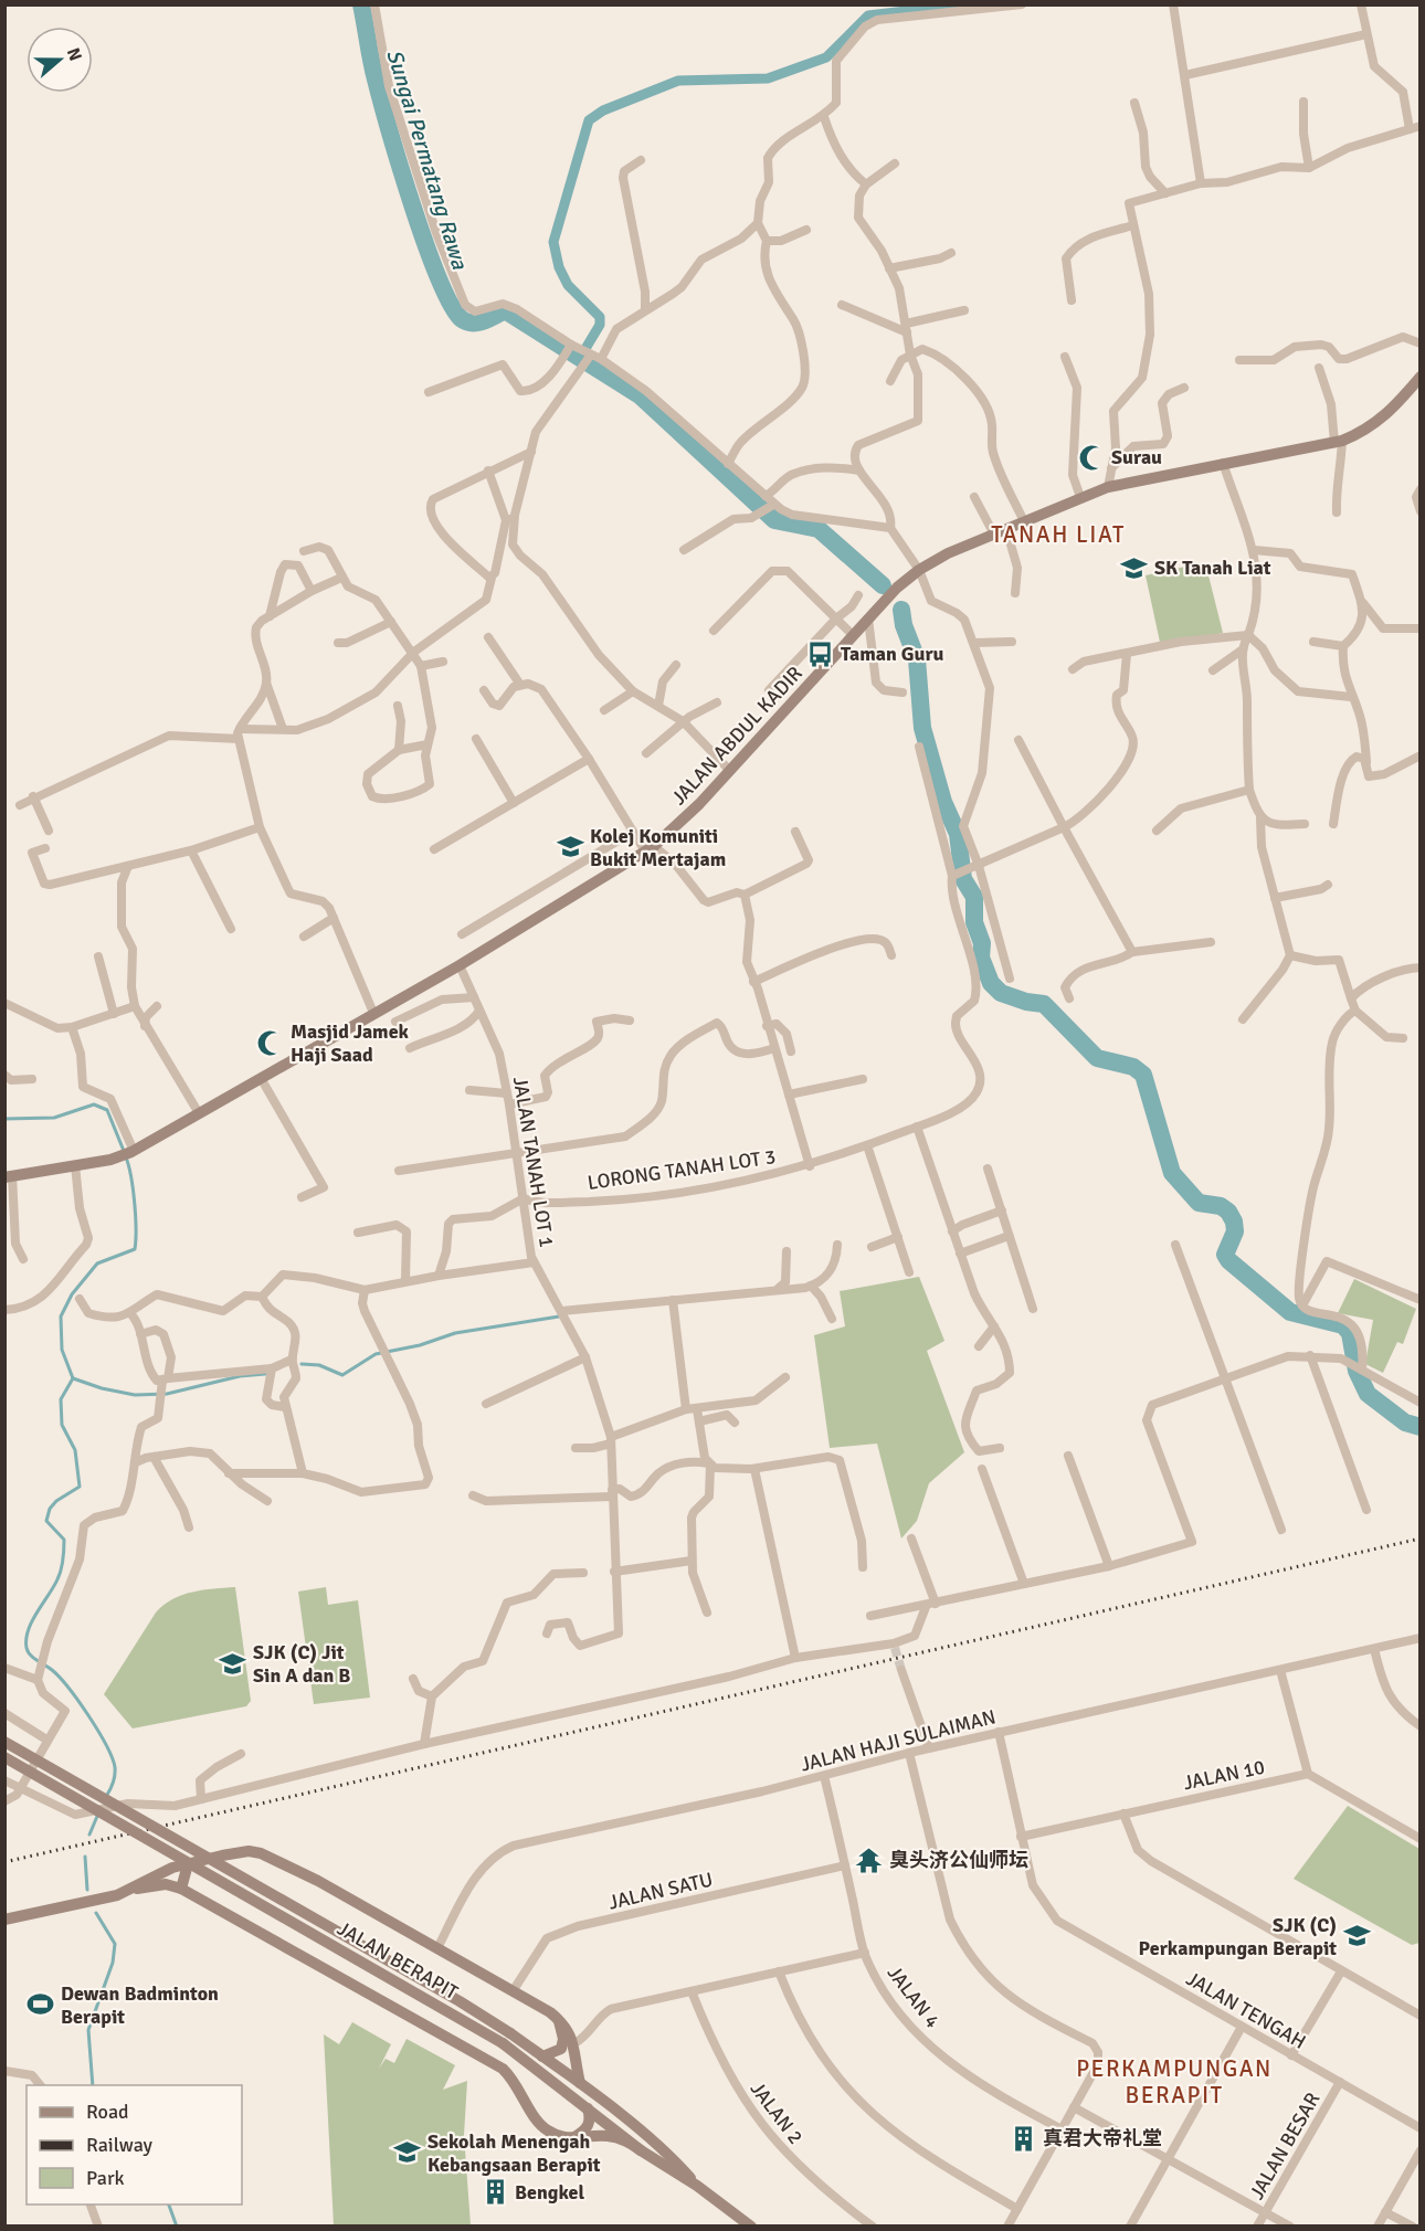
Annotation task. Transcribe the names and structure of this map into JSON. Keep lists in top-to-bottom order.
{
  "streets": {
    "main road": ["JALAN ABDUL KADIR", "JALAN BERAPIT"],
    "street": [
      "JALAN TANAH LOT 1",
      "LORONG TANAH LOT 3",
      "JALAN HAJI SULAIMAN",
      "JALAN 10",
      "JALAN SATU",
      "JALAN 4",
      "JALAN TENGAH",
      "JALAN 2",
      "JALAN BESAR"
    ]
  },
  "crossings": [
    ["JALAN ABDUL KADIR", "JALAN TANAH LOT 1"],
    ["JALAN TANAH LOT 1", "LORONG TANAH LOT 3"],
    ["JALAN HAJI SULAIMAN", "JALAN 4"],
    ["JALAN HAJI SULAIMAN", "JALAN TENGAH"],
    ["JALAN 10", "JALAN TENGAH"],
    ["JALAN SATU", "JALAN 4"],
    ["JALAN TENGAH", "JALAN BESAR"]
  ],
  "districts": ["TANAH LIAT", "PERKAMPUNGAN BERAPIT"],
  "water": ["Sungai Permatang Rawa"],
  "places": {
    "mosque": ["Surau", "Masjid Jamek Haji Saad"],
    "school or university": [
      "SK Tanah Liat",
      "Kolej Komuniti Bukit Mertajam",
      "SJK (C) Jit Sin A dan B",
      "SJK (C) Perkampungan Berapit",
      "Sekolah Menengah Kebangsaan Berapit"
    ],
    "bus stop": ["Taman Guru"],
    "temple": ["臭头济公仙师坛"],
    "sports": ["Dewan Badminton Berapit"],
    "building": ["真君大帝礼堂", "Bengkel"]
  },
  "legend": ["Road", "Railway", "Park"],
  "north": "right"
}
